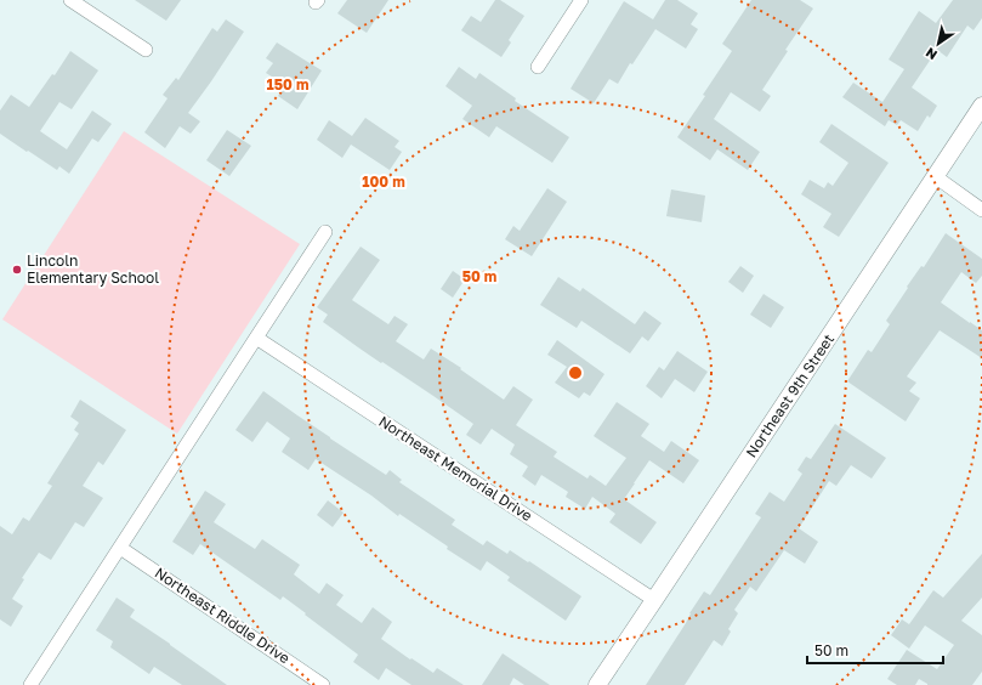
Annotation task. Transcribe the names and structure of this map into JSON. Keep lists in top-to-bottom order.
{
  "streets": {
    "street": ["Northeast 9th Street", "Northeast Memorial Drive", "Northeast Riddle Drive"]
  },
  "crossings": [
    ["Northeast 9th Street", "Northeast Memorial Drive"]
  ],
  "places": ["Lincoln Elementary School"],
  "scale_bar": "50 m",
  "north": "bottom left",
  "rings": ["150 m", "100 m", "50 m"]
}
